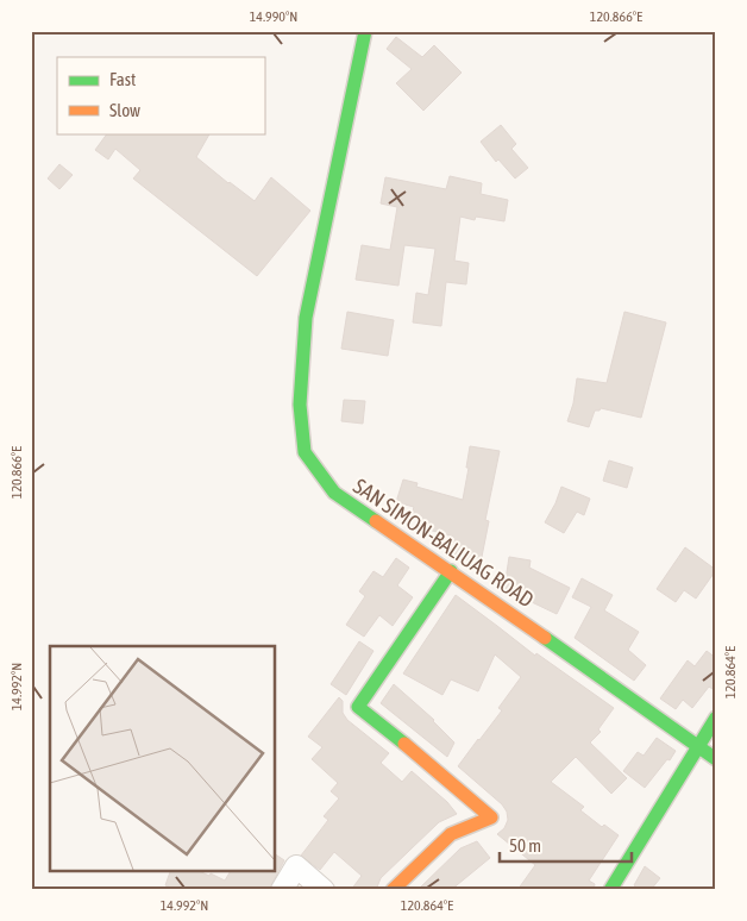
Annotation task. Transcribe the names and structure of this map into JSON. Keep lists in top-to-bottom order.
{
  "streets": {
    "main road": ["SAN SIMON-BALIUAG ROAD"]
  },
  "legend": ["Fast", "Slow"],
  "scale_bar": "50 m",
  "coordinates": [
    "14.990°N",
    "120.866°E",
    "120.864°E",
    "14.992°N"
  ]
}
